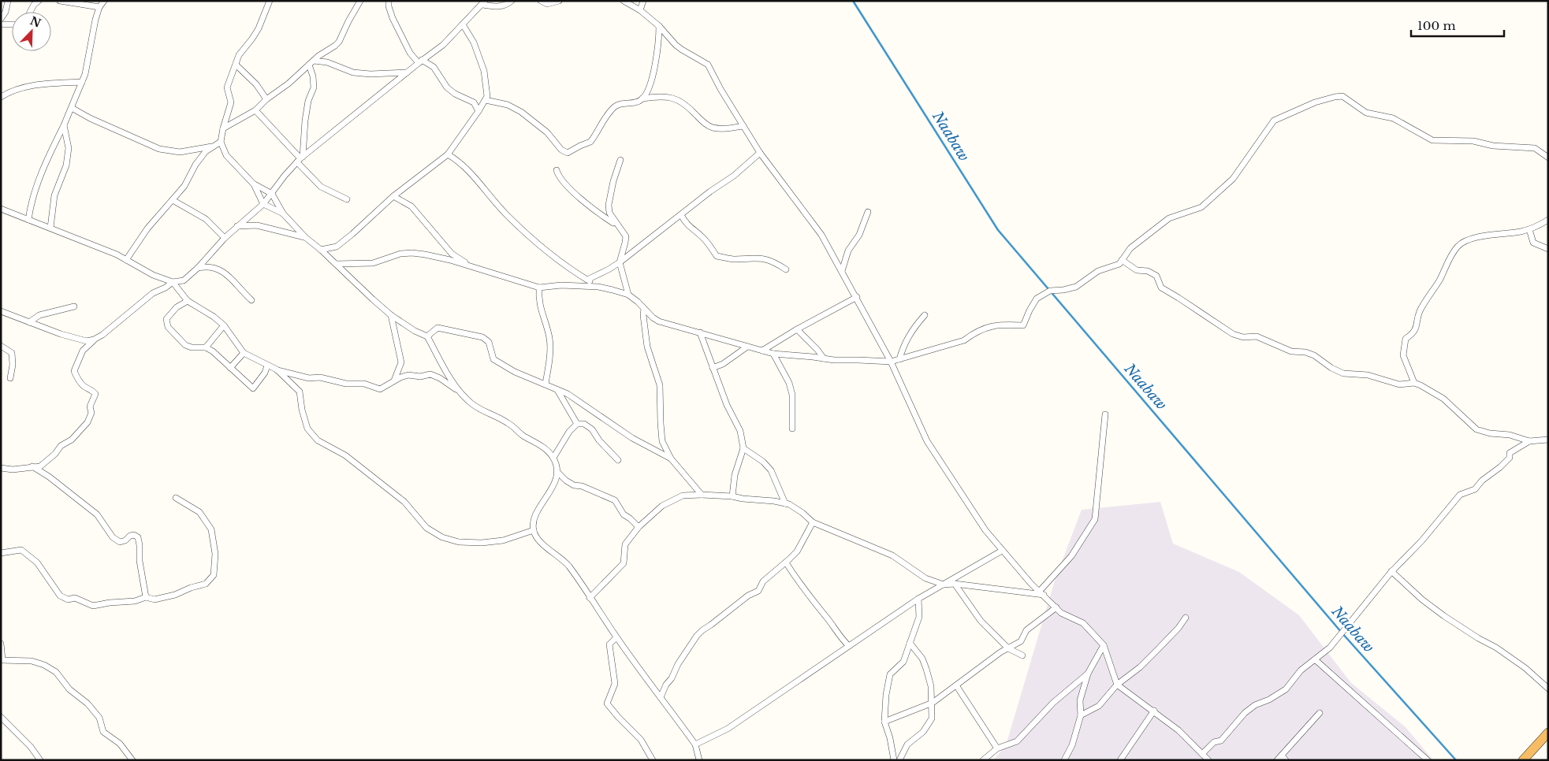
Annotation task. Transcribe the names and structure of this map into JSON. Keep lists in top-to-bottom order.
{
  "water": ["Naabaw"],
  "scale_bar": "100 m",
  "north": "top right"
}
